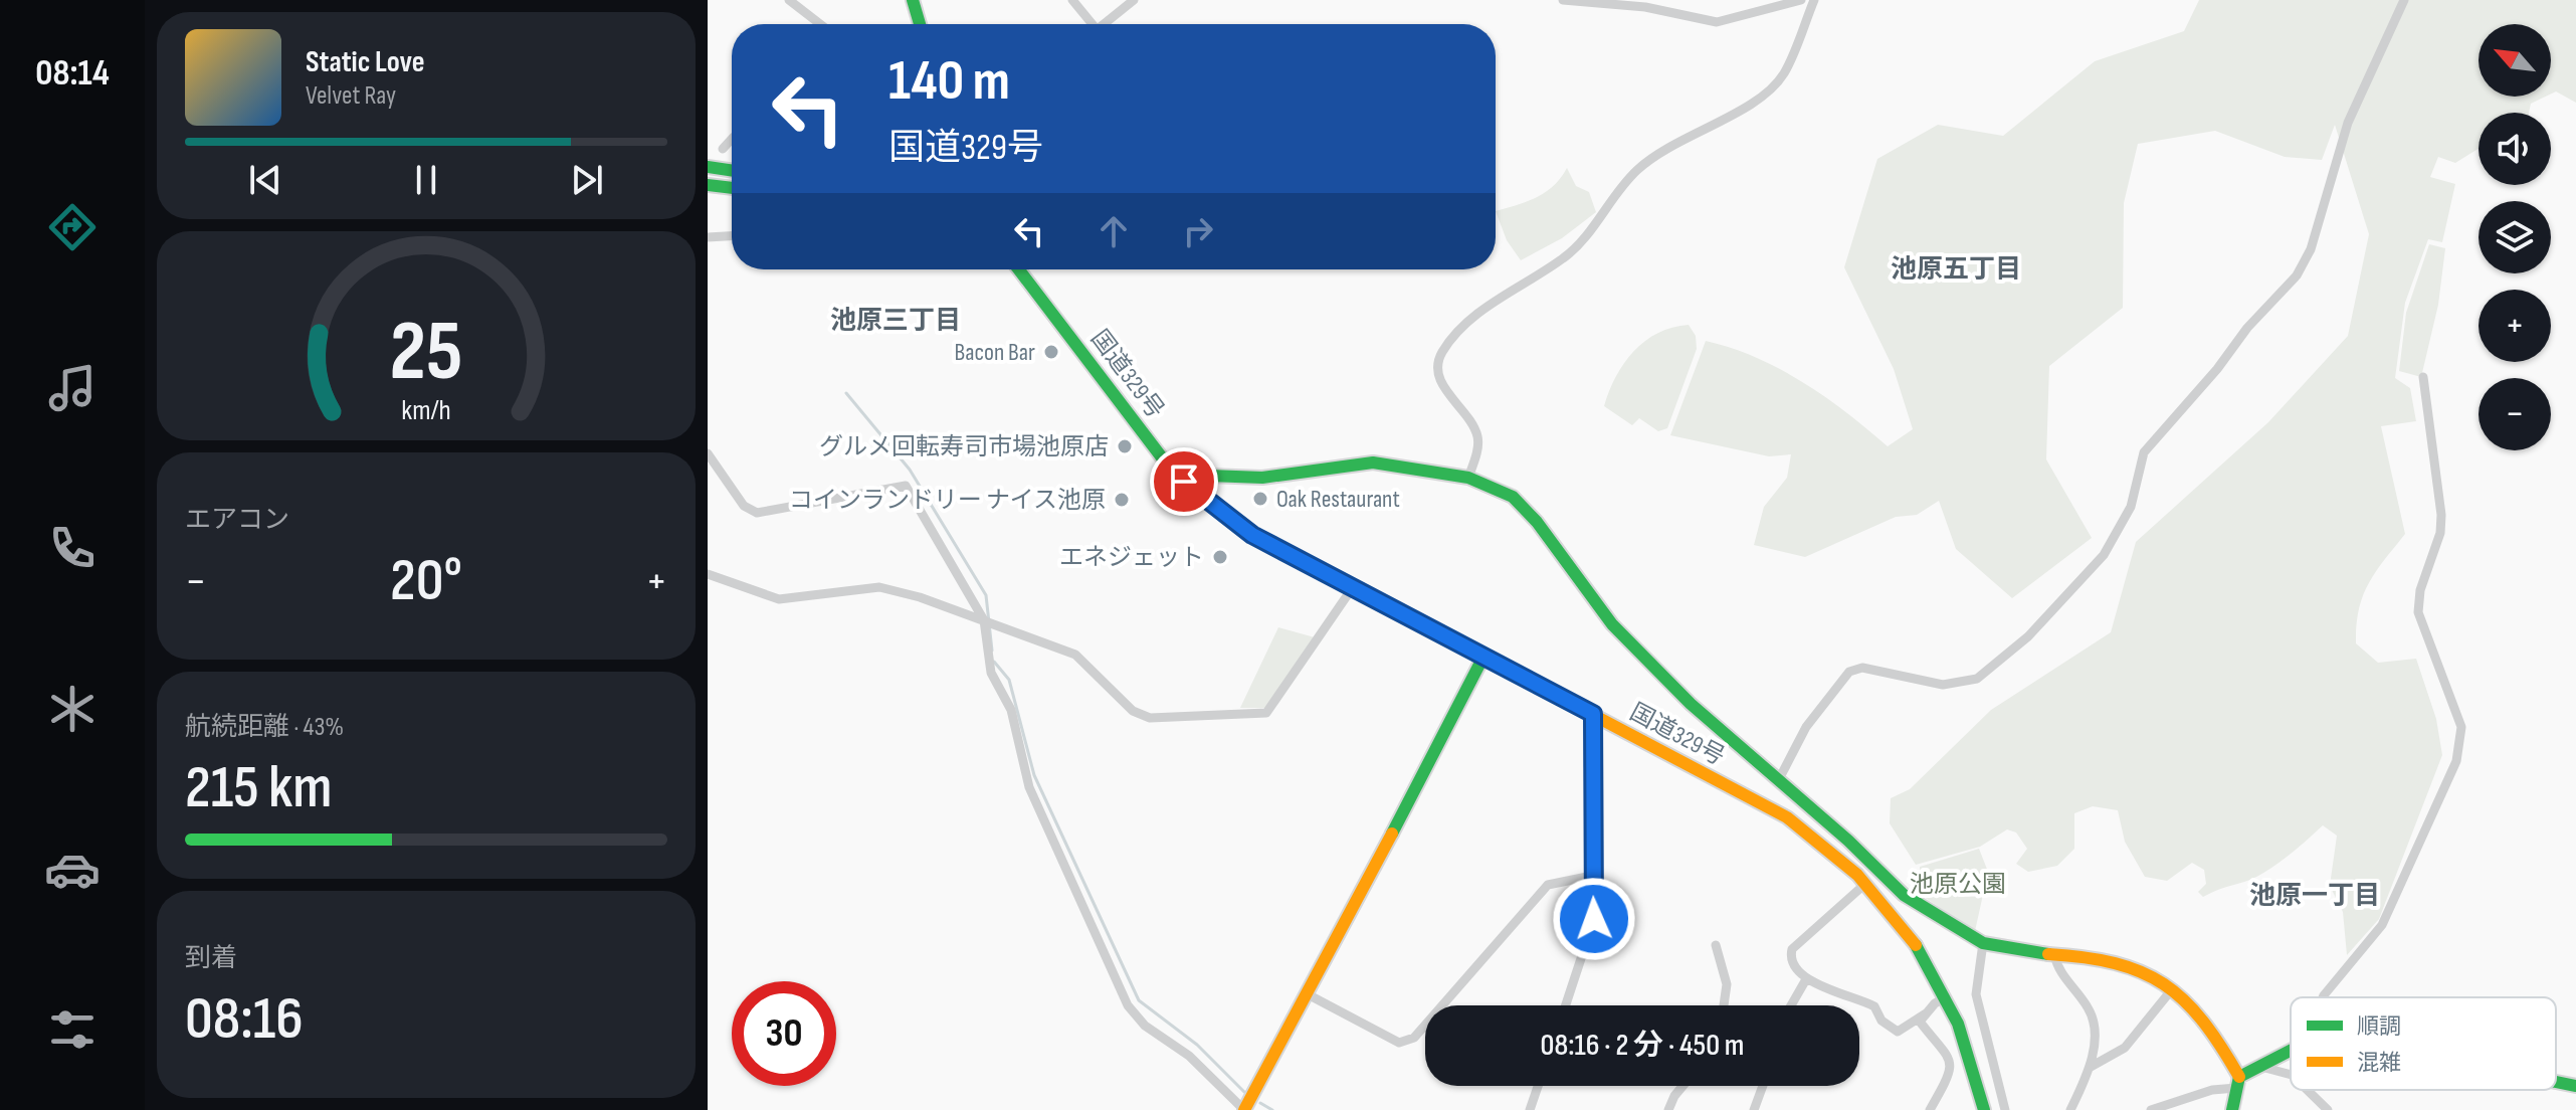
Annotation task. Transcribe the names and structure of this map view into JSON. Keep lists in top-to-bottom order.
{
  "streets": {
    "main road": ["国道329号"]
  },
  "districts": ["池原五丁目", "池原三丁目", "池原一丁目"],
  "parks": ["池原公園"],
  "places": [
    "Bacon Bar",
    "グルメ回転寿司市場池原店",
    "Oak Restaurant",
    "コインランドリー ナイス池原",
    "エネジェット"
  ],
  "legend": ["順調", "混雑"],
  "north": "top left",
  "page": {
    "tabs": "08:14",
    "map_buttons": ["+", "−"],
    "turn": ["140 m", "国道329号"],
    "song": ["Static Love", "Velvet Ray"],
    "tile": [
      "エアコン",
      ["航続距離 · 43%", "215 km"],
      ["到着", "08:16"]
    ],
    "heat": ["−", "20°", "+"],
    "limit": "30",
    "trip": "08:16 · 2 分 · 450 m",
    "gauge": ["25", "km/h"]
  }
}
